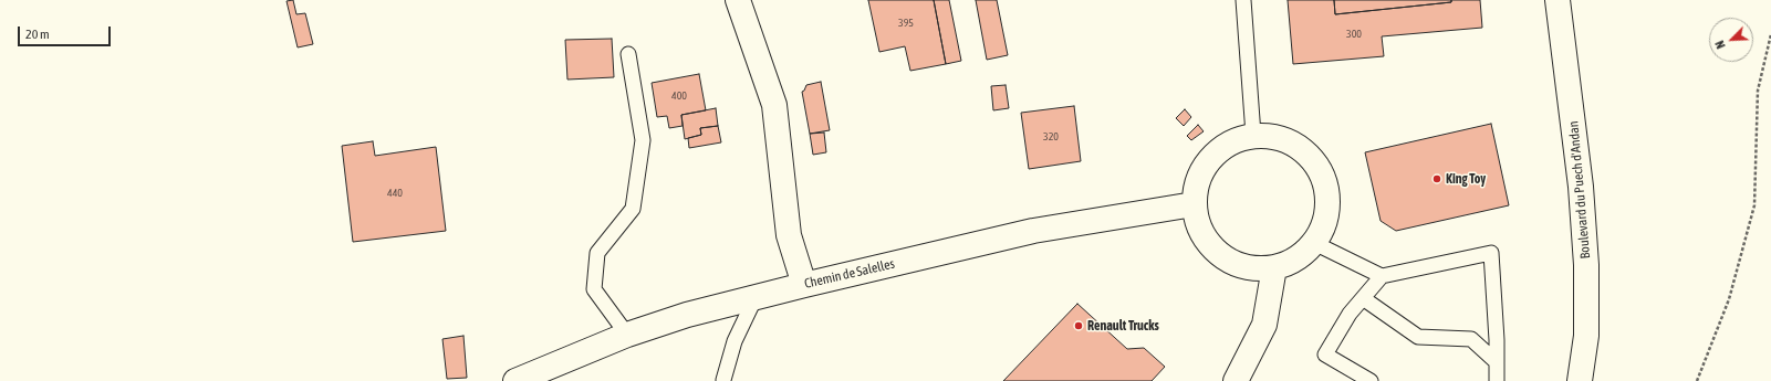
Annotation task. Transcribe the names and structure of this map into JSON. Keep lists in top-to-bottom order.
{
  "streets": {
    "street": ["Boulevard du Puech d'Andan", "Chemin de Salelles"]
  },
  "places": ["King Toy", "Renault Trucks"],
  "house_numbers": [
    "395",
    "300",
    "400",
    "320",
    "440"
  ],
  "scale_bar": "20 m",
  "north": "bottom left"
}
